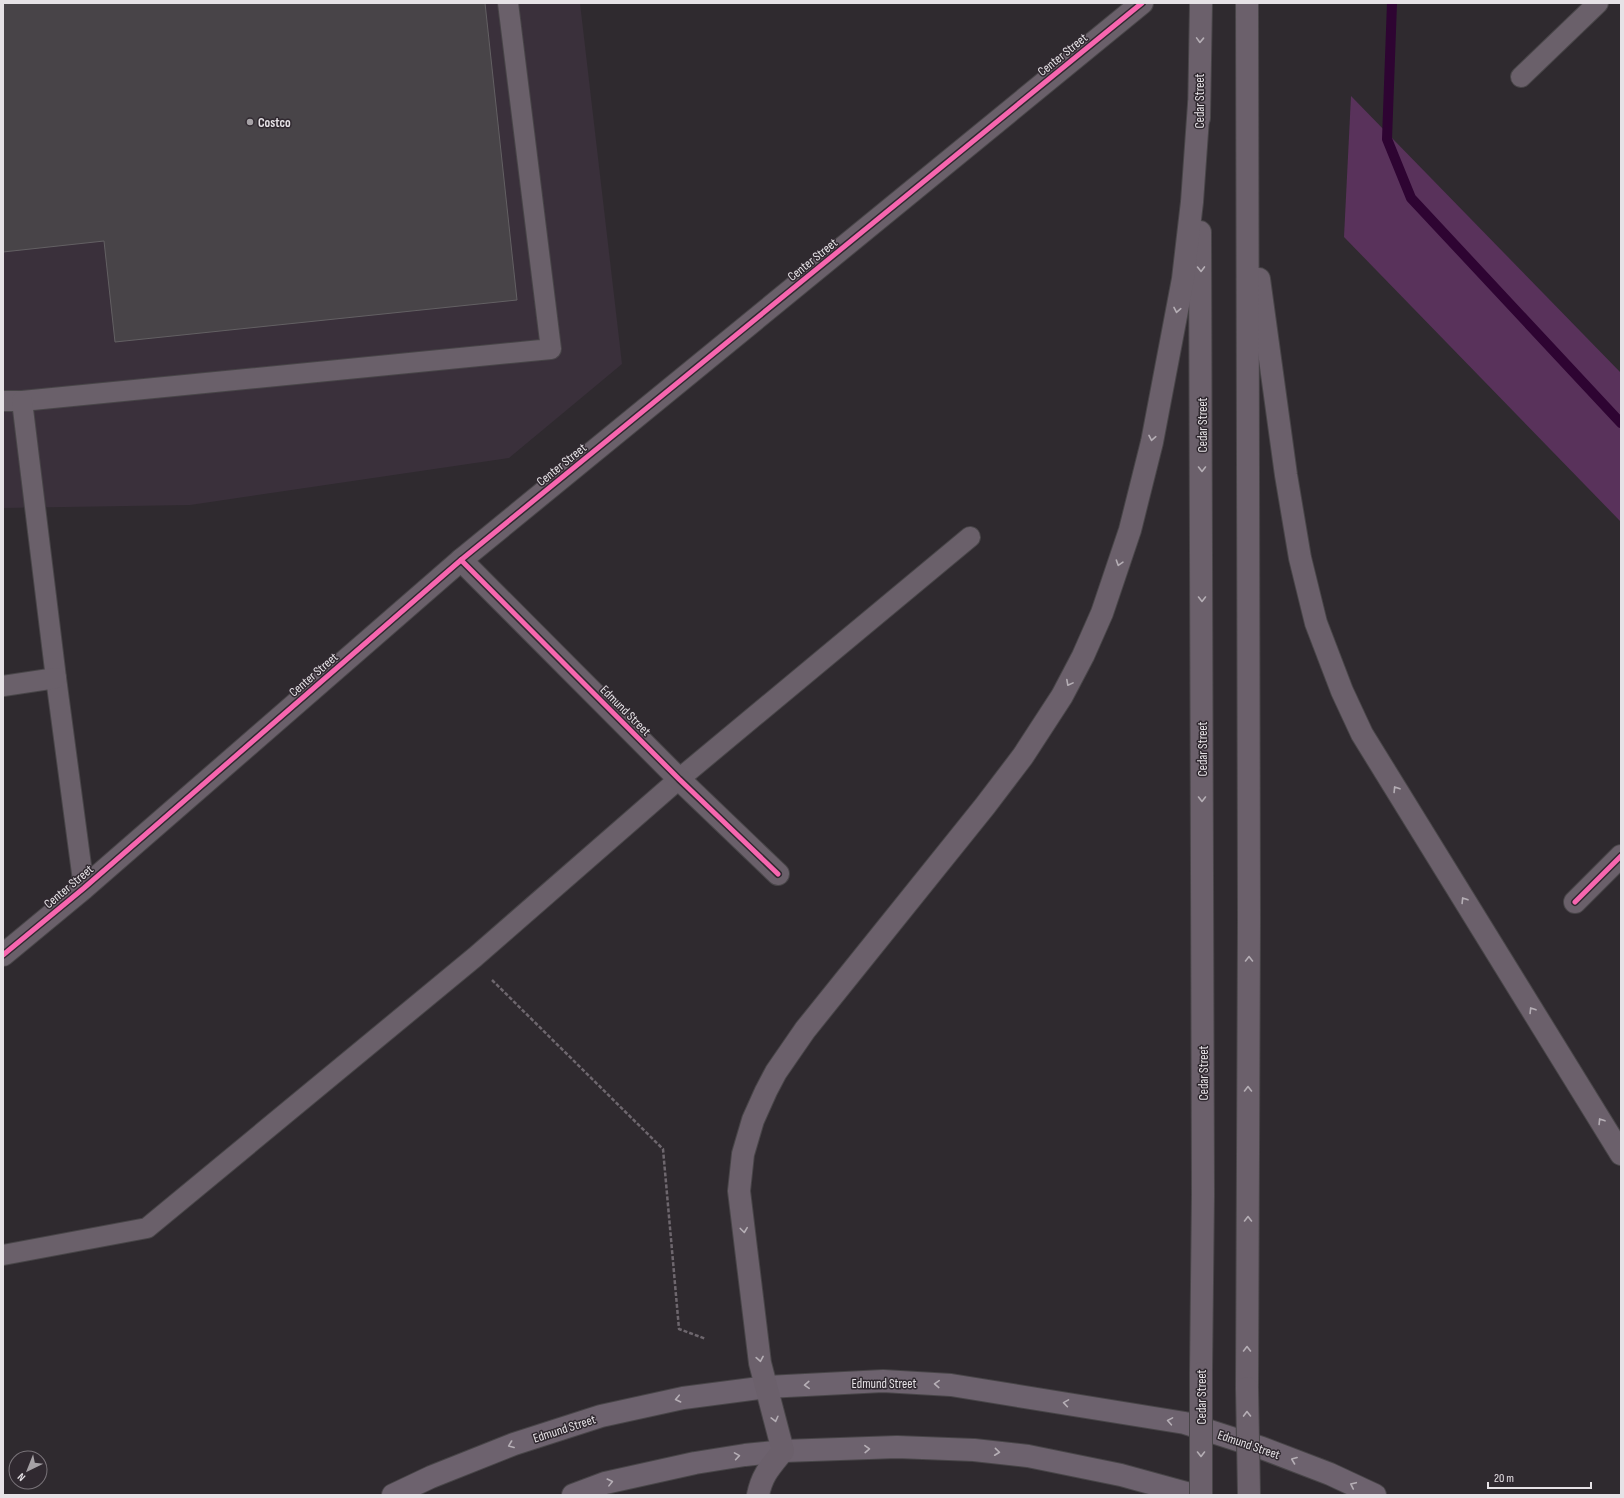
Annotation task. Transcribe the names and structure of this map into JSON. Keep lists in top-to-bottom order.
{
  "streets": {
    "main road": ["Cedar Street", "Edmund Street"],
    "street": ["Center Street"]
  },
  "crossings": [
    ["Center Street", "Edmund Street"]
  ],
  "one_way": ["Edmund Street"],
  "places": ["Costco"],
  "scale_bar": "20 m",
  "north": "bottom left"
}
